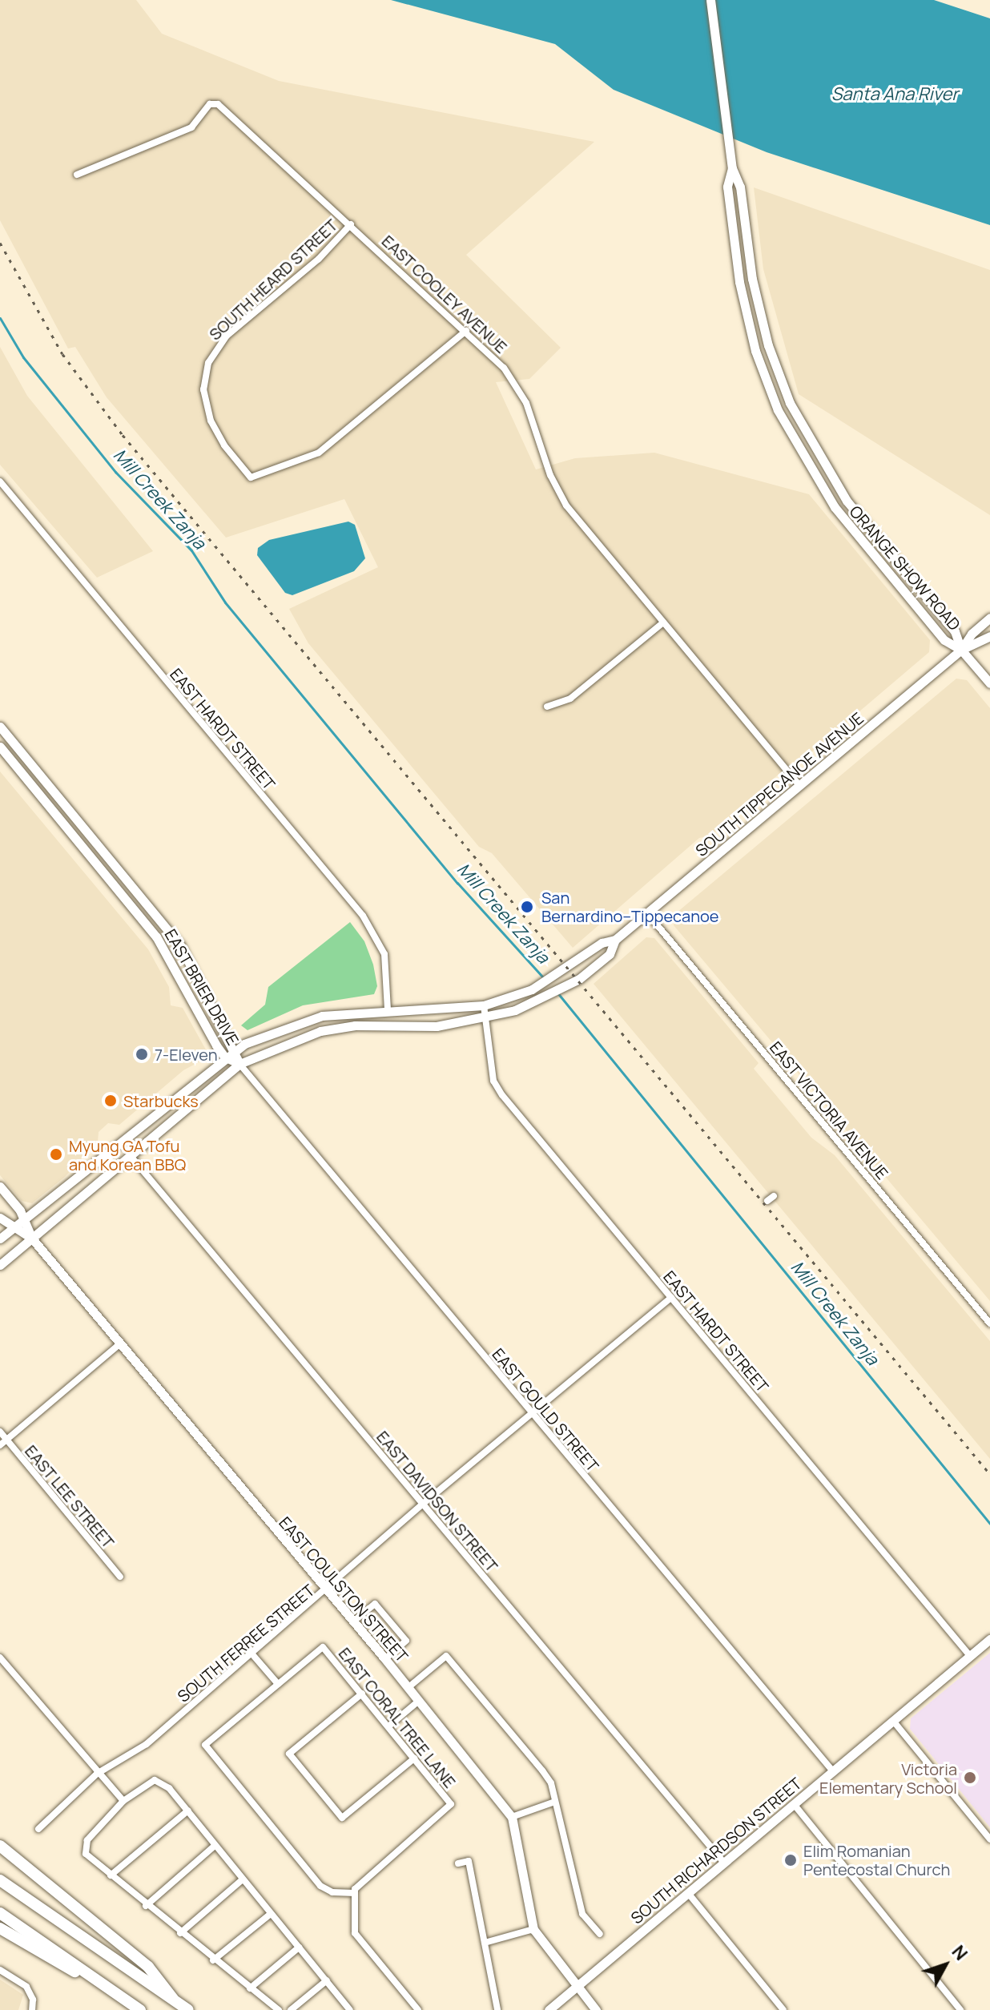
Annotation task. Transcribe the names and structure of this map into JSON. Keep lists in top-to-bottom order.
{
  "streets": {
    "main road": [
      "ORANGE SHOW ROAD",
      "SOUTH TIPPECANOE AVENUE",
      "EAST BRIER DRIVE",
      "EAST COULSTON STREET",
      "SOUTH RICHARDSON STREET"
    ],
    "street": [
      "SOUTH HEARD STREET",
      "EAST COOLEY AVENUE",
      "EAST HARDT STREET",
      "EAST VICTORIA AVENUE",
      "EAST GOULD STREET",
      "EAST LEE STREET",
      "EAST DAVIDSON STREET",
      "SOUTH FERREE STREET",
      "EAST CORAL TREE LANE"
    ]
  },
  "crossings": [
    ["SOUTH HEARD STREET", "EAST COOLEY AVENUE"],
    ["EAST COOLEY AVENUE", "SOUTH TIPPECANOE AVENUE"],
    ["ORANGE SHOW ROAD", "SOUTH TIPPECANOE AVENUE"],
    ["EAST HARDT STREET", "SOUTH TIPPECANOE AVENUE"],
    ["EAST HARDT STREET", "SOUTH FERREE STREET"],
    ["EAST HARDT STREET", "SOUTH RICHARDSON STREET"],
    ["SOUTH TIPPECANOE AVENUE", "EAST BRIER DRIVE"],
    ["SOUTH TIPPECANOE AVENUE", "EAST VICTORIA AVENUE"],
    ["SOUTH TIPPECANOE AVENUE", "EAST GOULD STREET"],
    ["SOUTH TIPPECANOE AVENUE", "EAST DAVIDSON STREET"],
    ["SOUTH TIPPECANOE AVENUE", "EAST COULSTON STREET"],
    ["EAST BRIER DRIVE", "EAST GOULD STREET"],
    ["EAST GOULD STREET", "SOUTH FERREE STREET"],
    ["EAST GOULD STREET", "SOUTH RICHARDSON STREET"],
    ["EAST DAVIDSON STREET", "SOUTH FERREE STREET"],
    ["EAST DAVIDSON STREET", "SOUTH RICHARDSON STREET"],
    ["EAST COULSTON STREET", "SOUTH FERREE STREET"],
    ["EAST COULSTON STREET", "SOUTH RICHARDSON STREET"]
  ],
  "water": ["Santa Ana River", "Mill Creek Zanja"],
  "places": [
    "San Bernardino–Tippecanoe",
    "7-Eleven",
    "Starbucks",
    "Myung GA Tofu and Korean BBQ",
    "Victoria Elementary School",
    "Elim Romanian Pentecostal Church"
  ],
  "north": "top right"
}
